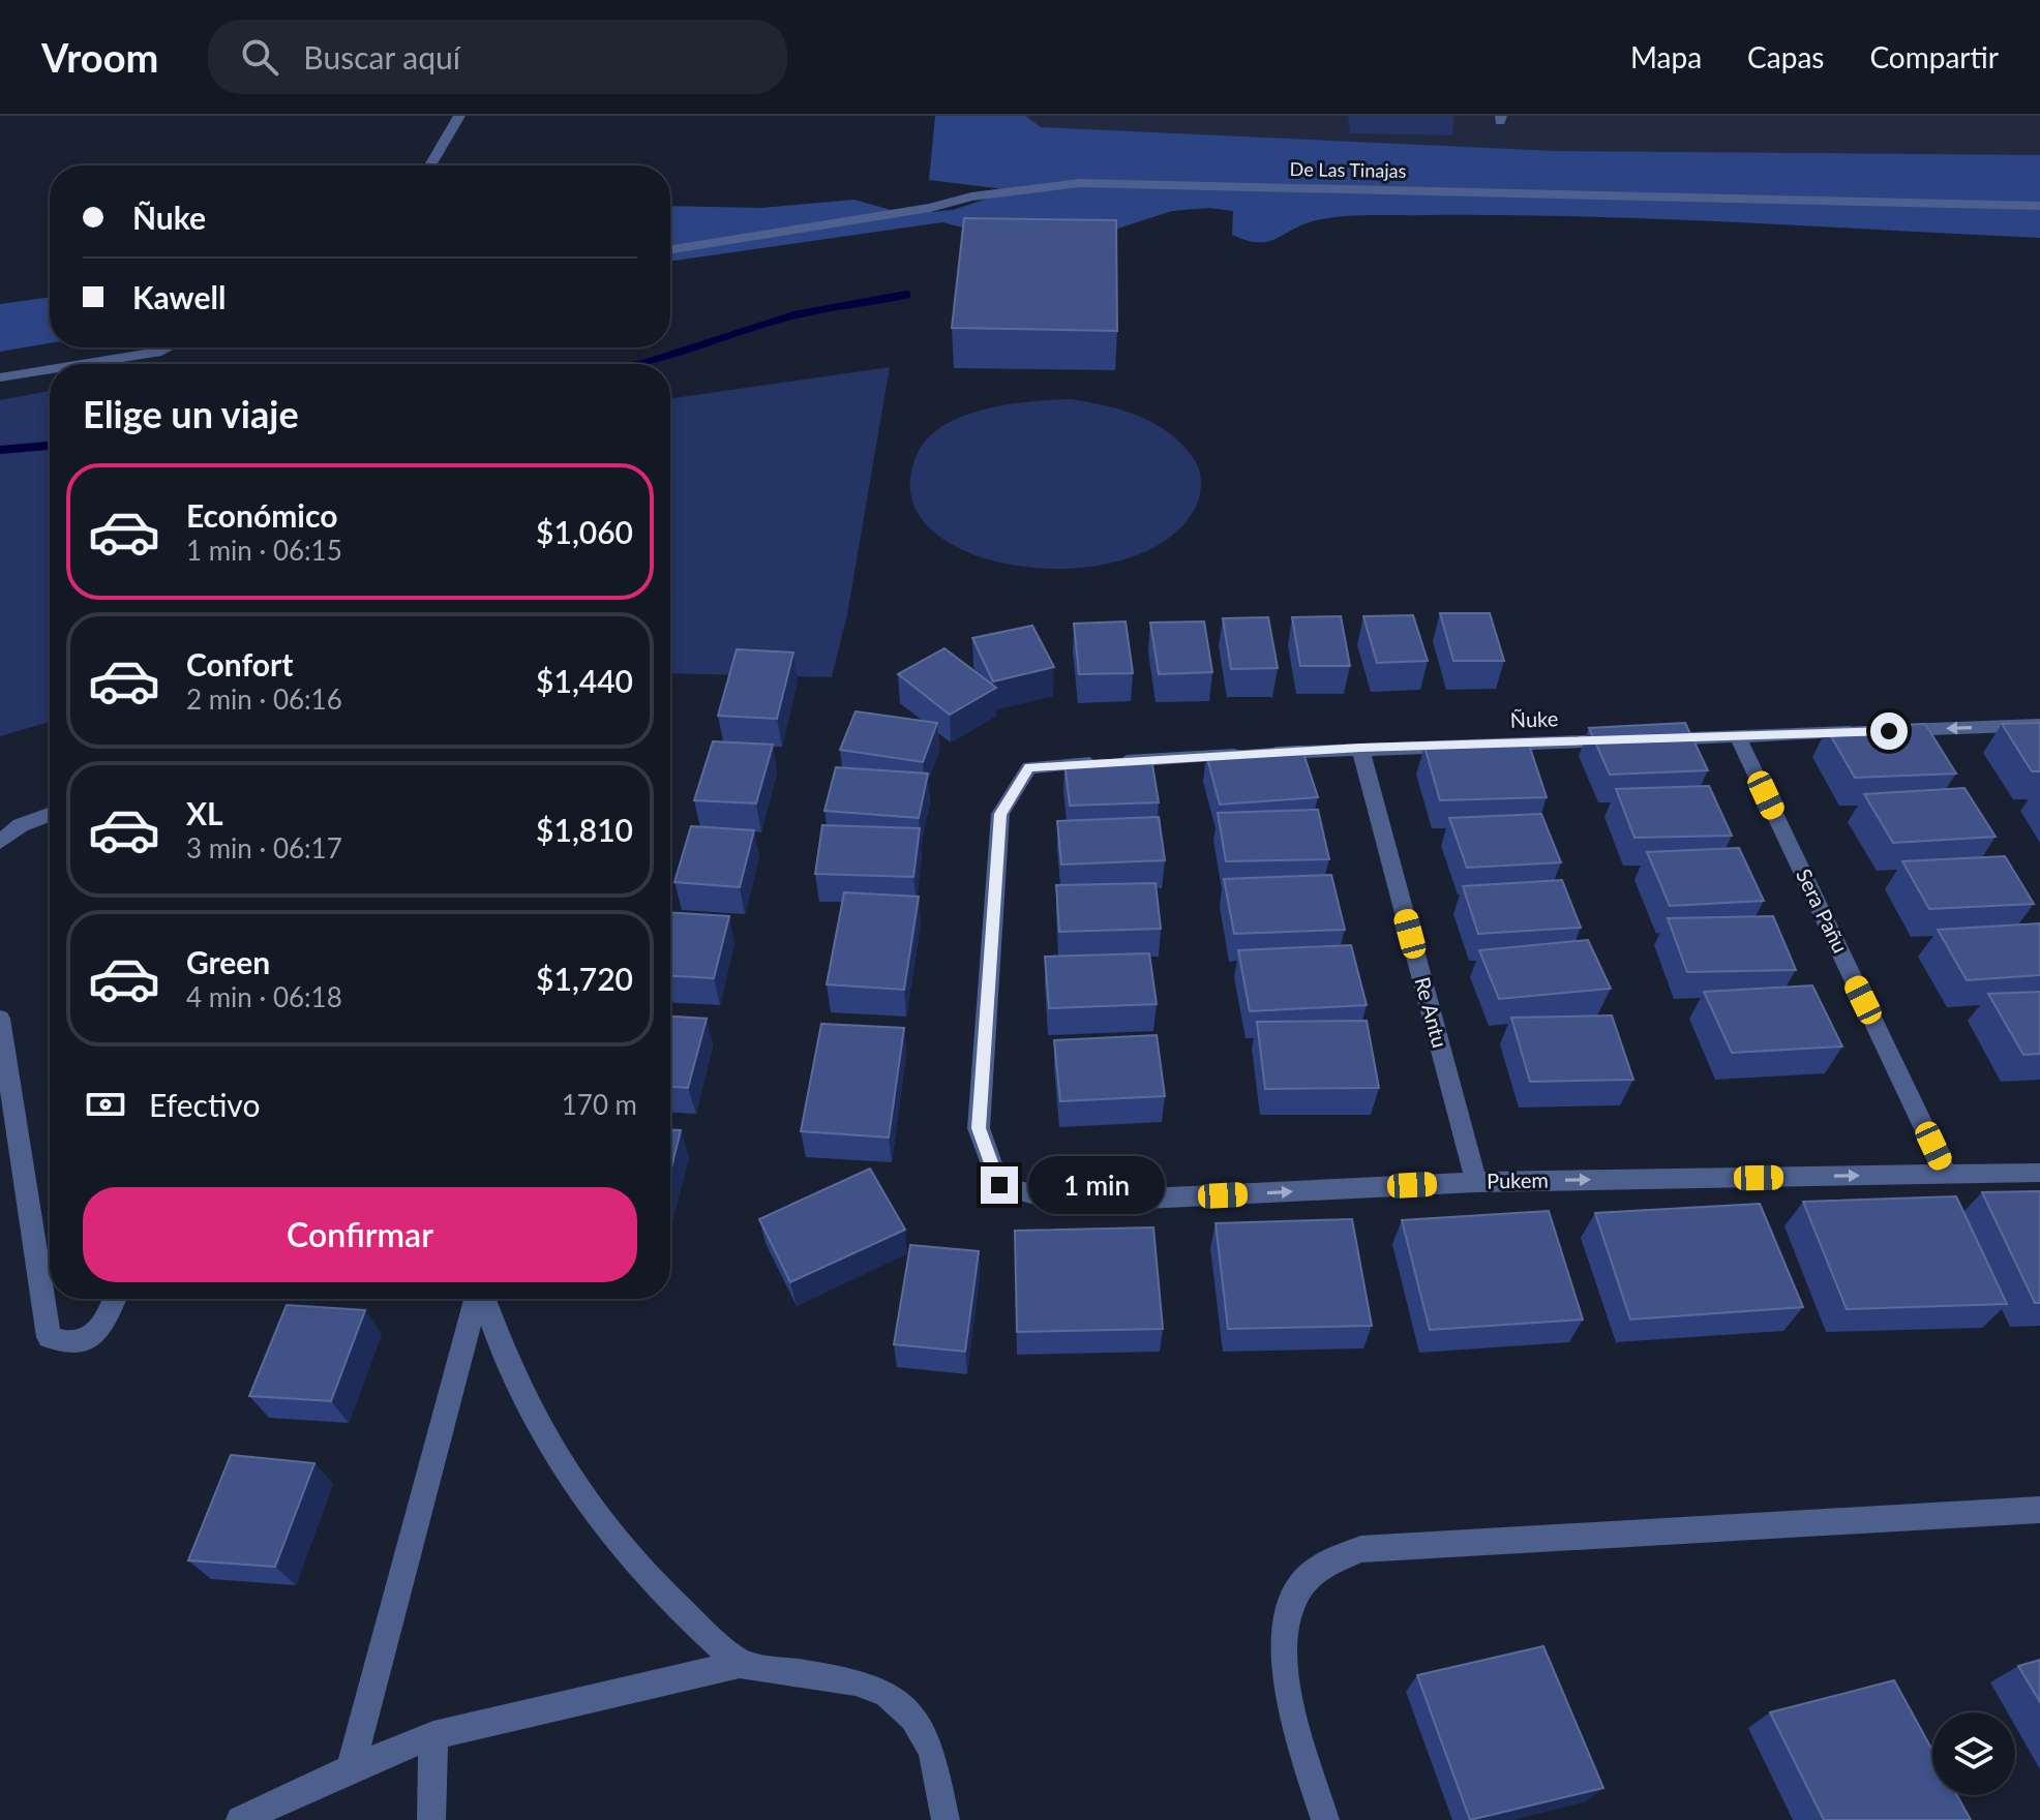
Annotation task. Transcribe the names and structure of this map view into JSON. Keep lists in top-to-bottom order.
{
  "streets": {
    "street": [
      "De Las Tinajas",
      "Ñuke",
      "Sera Pañu",
      "Re Antu",
      "Pukem"
    ]
  },
  "crossings": [
    ["Ñuke", "Sera Pañu"],
    ["Ñuke", "Re Antu"],
    ["Ñuke", "Pukem"],
    ["Sera Pañu", "Pukem"],
    ["Re Antu", "Pukem"]
  ],
  "one_way": ["Pukem"],
  "page": {
    "header": "Vroom",
    "search": "Buscar aquí",
    "nav": ["Mapa", "Capas", "Compartir"],
    "banner": ["Ñuke", "Kawell"],
    "heading": "Elige un viaje",
    "list": [
      {
        "name": "Económico",
        "note": "1 min · 06:15",
        "value": "$1,060"
      },
      {
        "name": "Confort",
        "note": "2 min · 06:16",
        "value": "$1,440"
      },
      {
        "name": "XL",
        "note": "3 min · 06:17",
        "value": "$1,810"
      },
      {
        "name": "Green",
        "note": "4 min · 06:18",
        "value": "$1,720"
      }
    ],
    "pay": ["Efectivo", "170 m"],
    "bubble": "1 min",
    "buttons": "Confirmar"
  }
}
